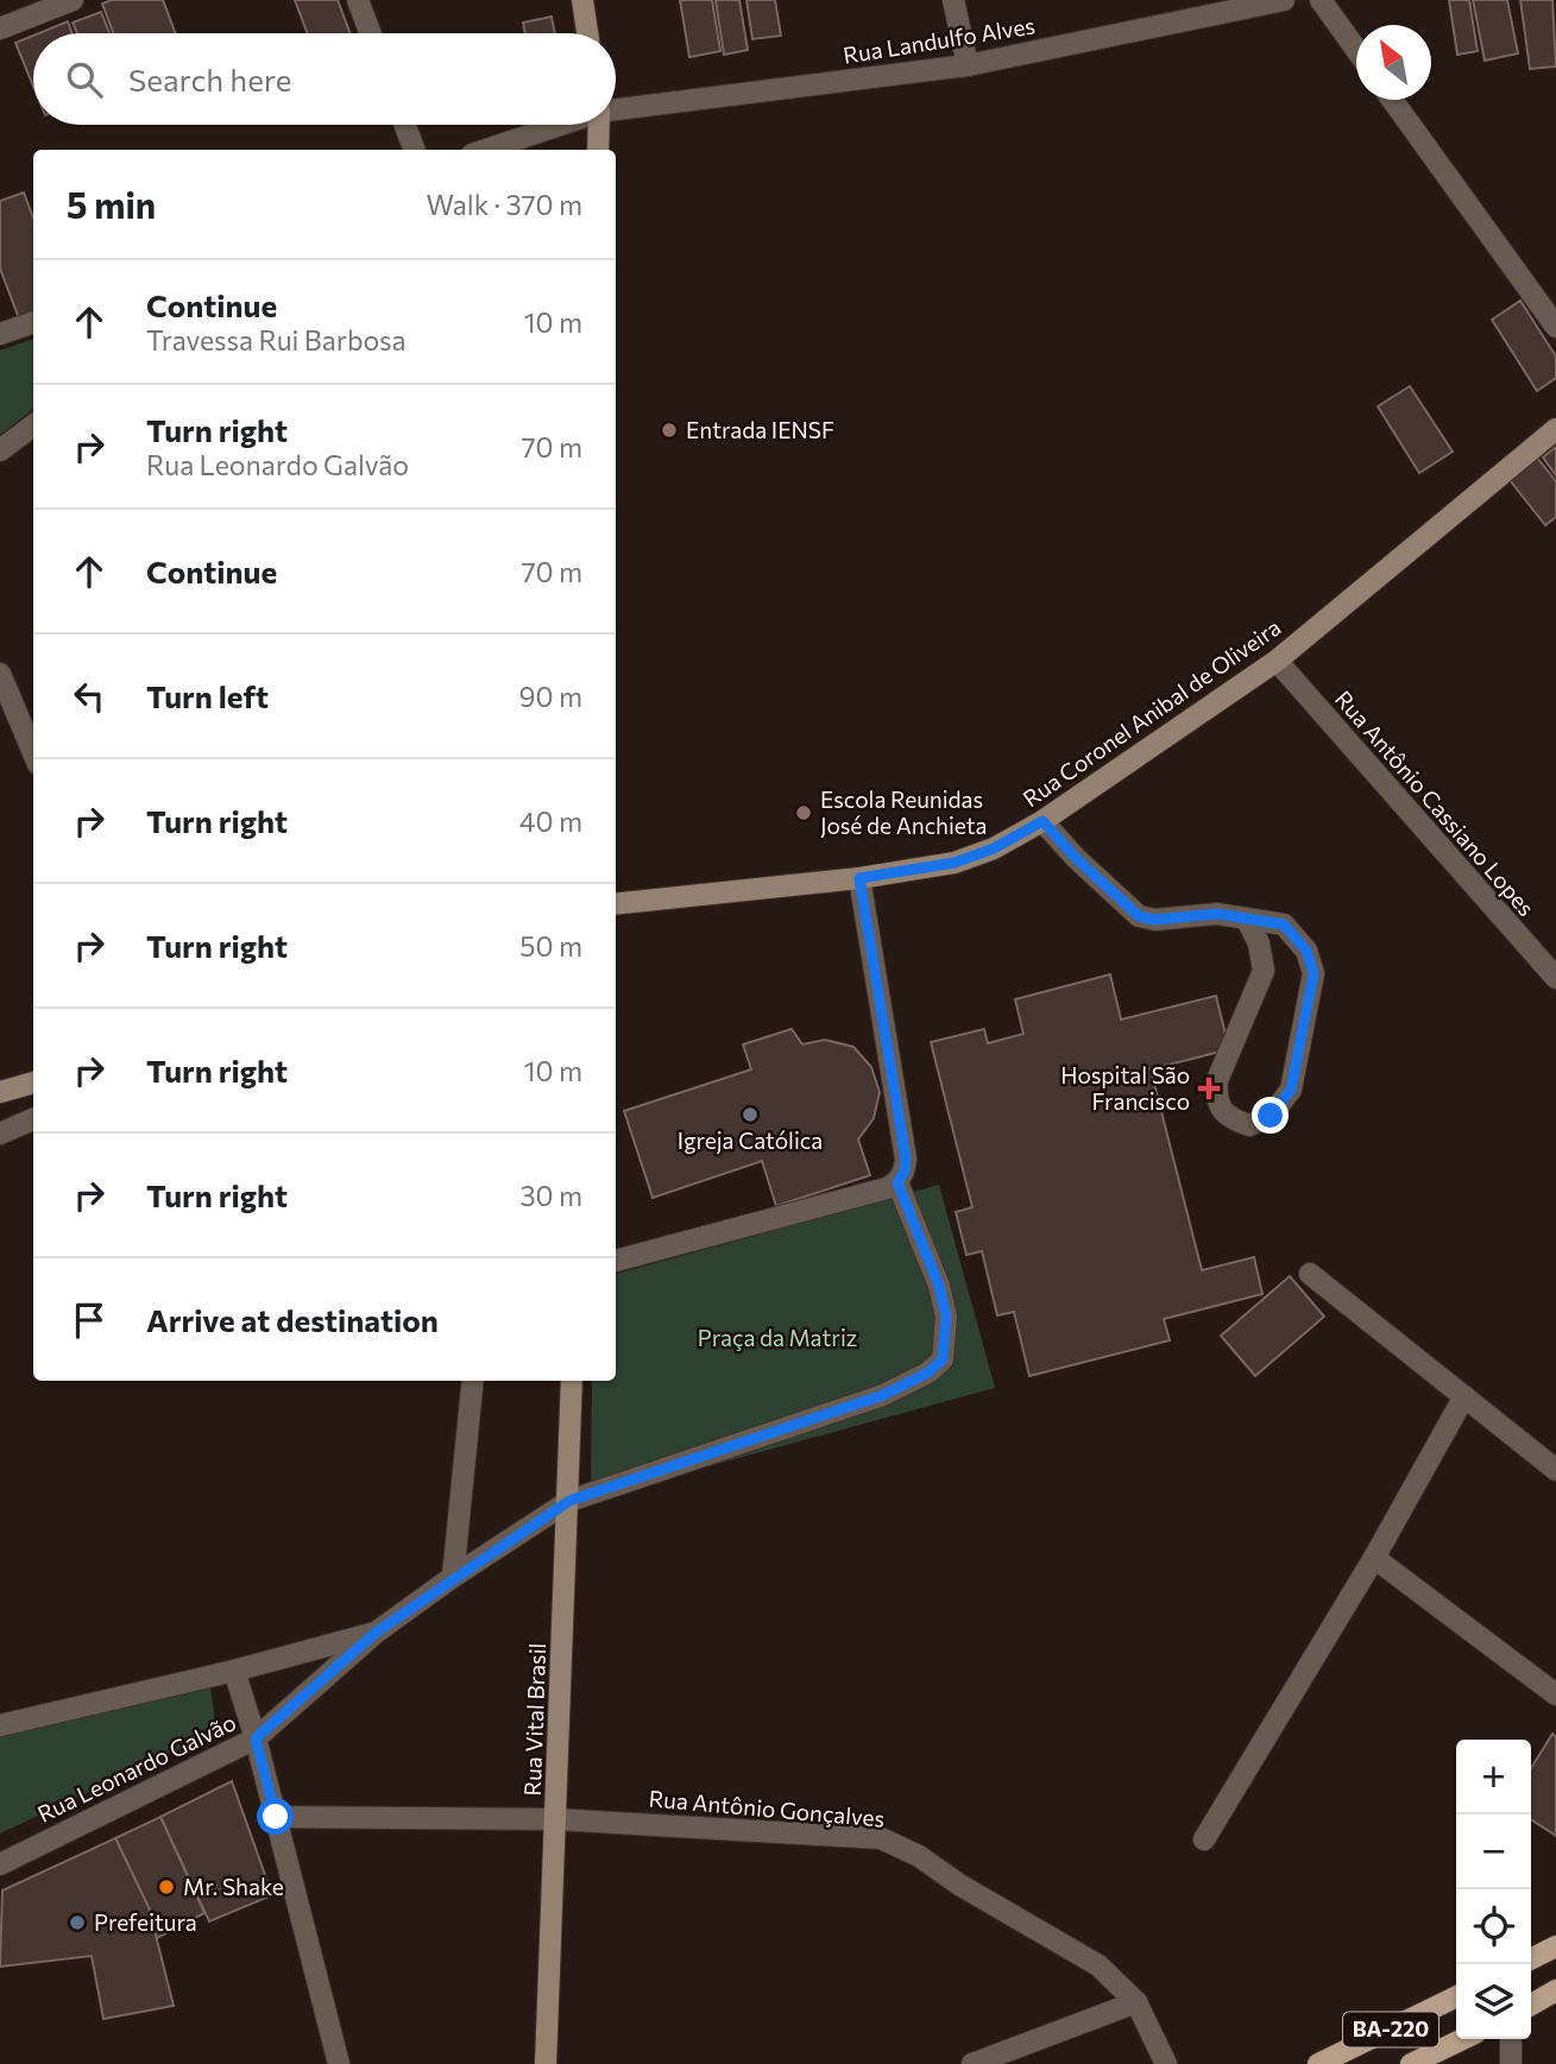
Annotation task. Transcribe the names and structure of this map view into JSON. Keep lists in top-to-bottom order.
{
  "streets": {
    "main road": ["BA-220"],
    "street": [
      "Rua Landulfo Alves",
      "Rua Coronel Anibal de Oliveira",
      "Rua Antônio Cassiano Lopes",
      "Rua Vital Brasil",
      "Rua Leonardo Galvão",
      "Rua Antônio Gonçalves"
    ]
  },
  "crossings": [
    ["Rua Coronel Anibal de Oliveira", "Rua Antônio Cassiano Lopes"],
    ["Rua Vital Brasil", "Rua Leonardo Galvão"],
    ["Rua Vital Brasil", "Rua Antônio Gonçalves"]
  ],
  "parks": ["Praça da Matriz"],
  "places": {
    "other": [
      "Entrada IENSF",
      "Escola Reunidas José de Anchieta",
      "Igreja Católica",
      "Mr. Shake",
      "Prefeitura"
    ],
    "health": ["Hospital São Francisco"]
  },
  "north": "top left",
  "page": {
    "search": "Search here",
    "heading": ["5 min", "Walk · 370 m"],
    "list": [
      ["Continue", "Travessa Rui Barbosa", "10 m"],
      ["Turn right", "Rua Leonardo Galvão", "70 m"],
      ["Continue", "70 m"],
      ["Turn left", "90 m"],
      ["Turn right", "40 m"],
      ["Turn right", "50 m"],
      ["Turn right", "10 m"],
      ["Turn right", "30 m"],
      "Arrive at destination"
    ],
    "map_buttons": ["+", "−"]
  }
}
